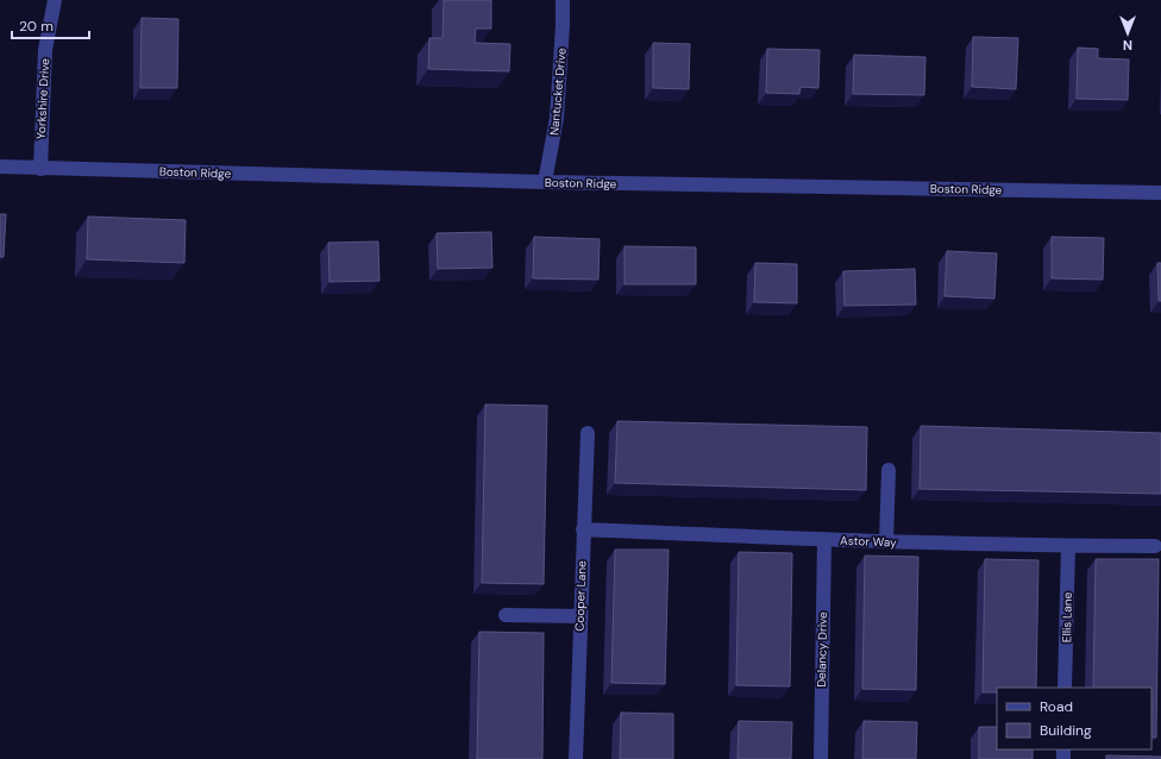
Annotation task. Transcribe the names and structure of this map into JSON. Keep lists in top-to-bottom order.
{
  "streets": {
    "street": [
      "Nantucket Drive",
      "Yorkshire Drive",
      "Boston Ridge",
      "Astor Way",
      "Cooper Lane",
      "Ellis Lane",
      "Delancy Drive"
    ]
  },
  "crossings": [
    ["Nantucket Drive", "Boston Ridge"],
    ["Yorkshire Drive", "Boston Ridge"],
    ["Astor Way", "Cooper Lane"],
    ["Astor Way", "Ellis Lane"],
    ["Astor Way", "Delancy Drive"]
  ],
  "legend": ["Road", "Building"],
  "scale_bar": "20 m",
  "north": "bottom"
}
